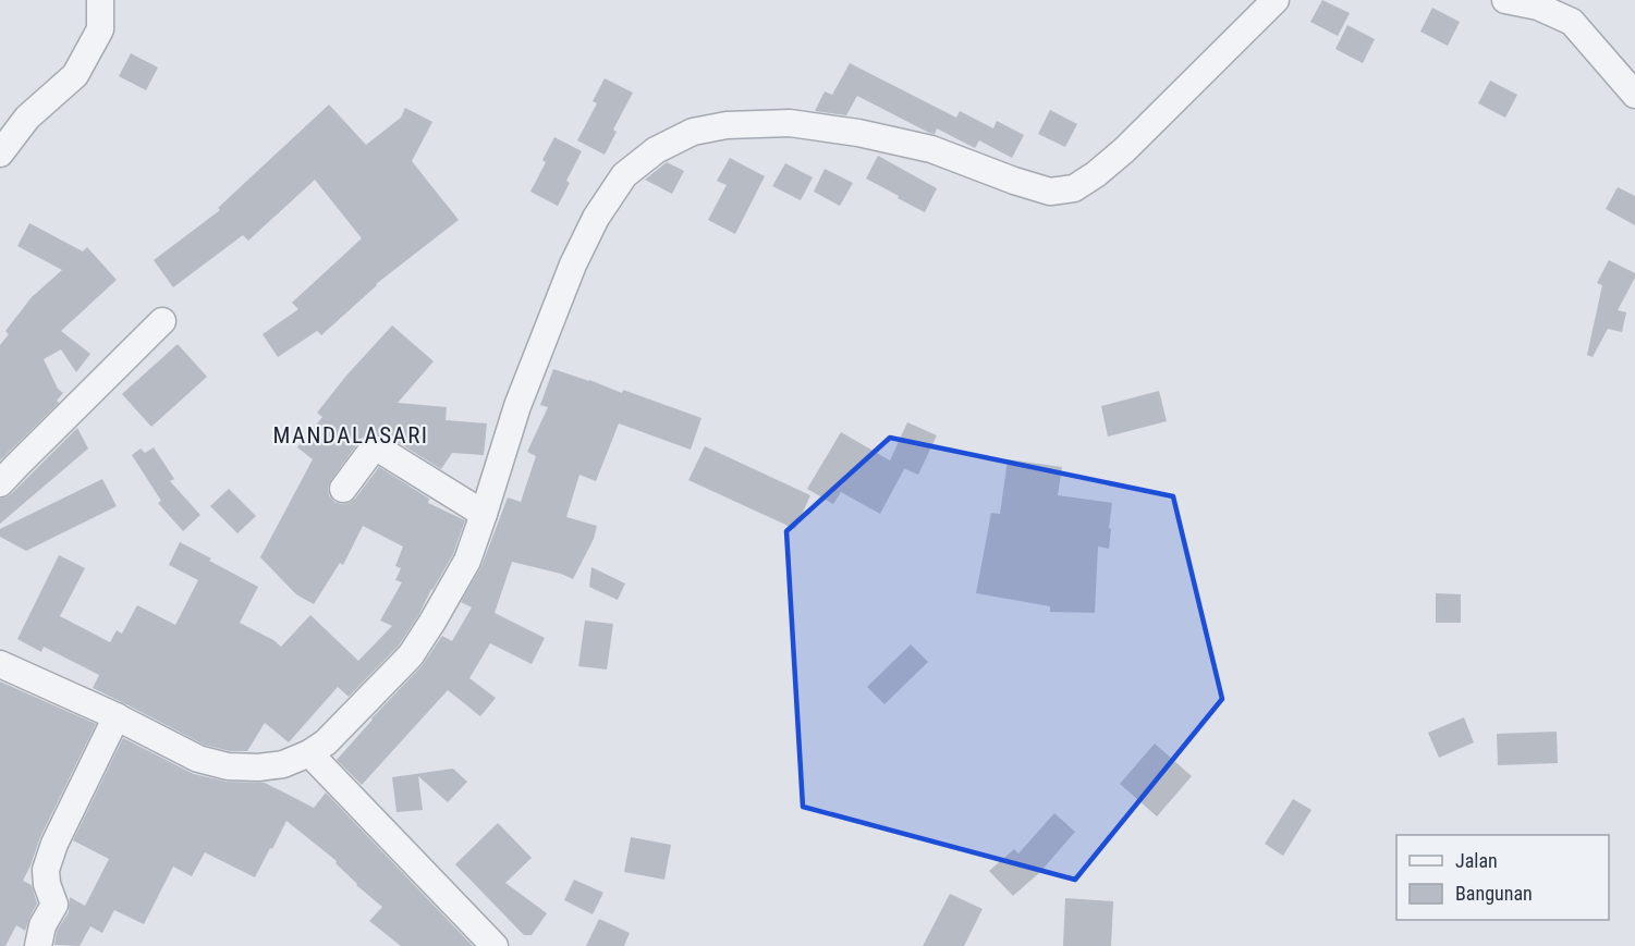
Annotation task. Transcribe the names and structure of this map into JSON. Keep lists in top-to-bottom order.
{
  "districts": ["MANDALASARI"],
  "legend": ["Jalan", "Bangunan"]
}
